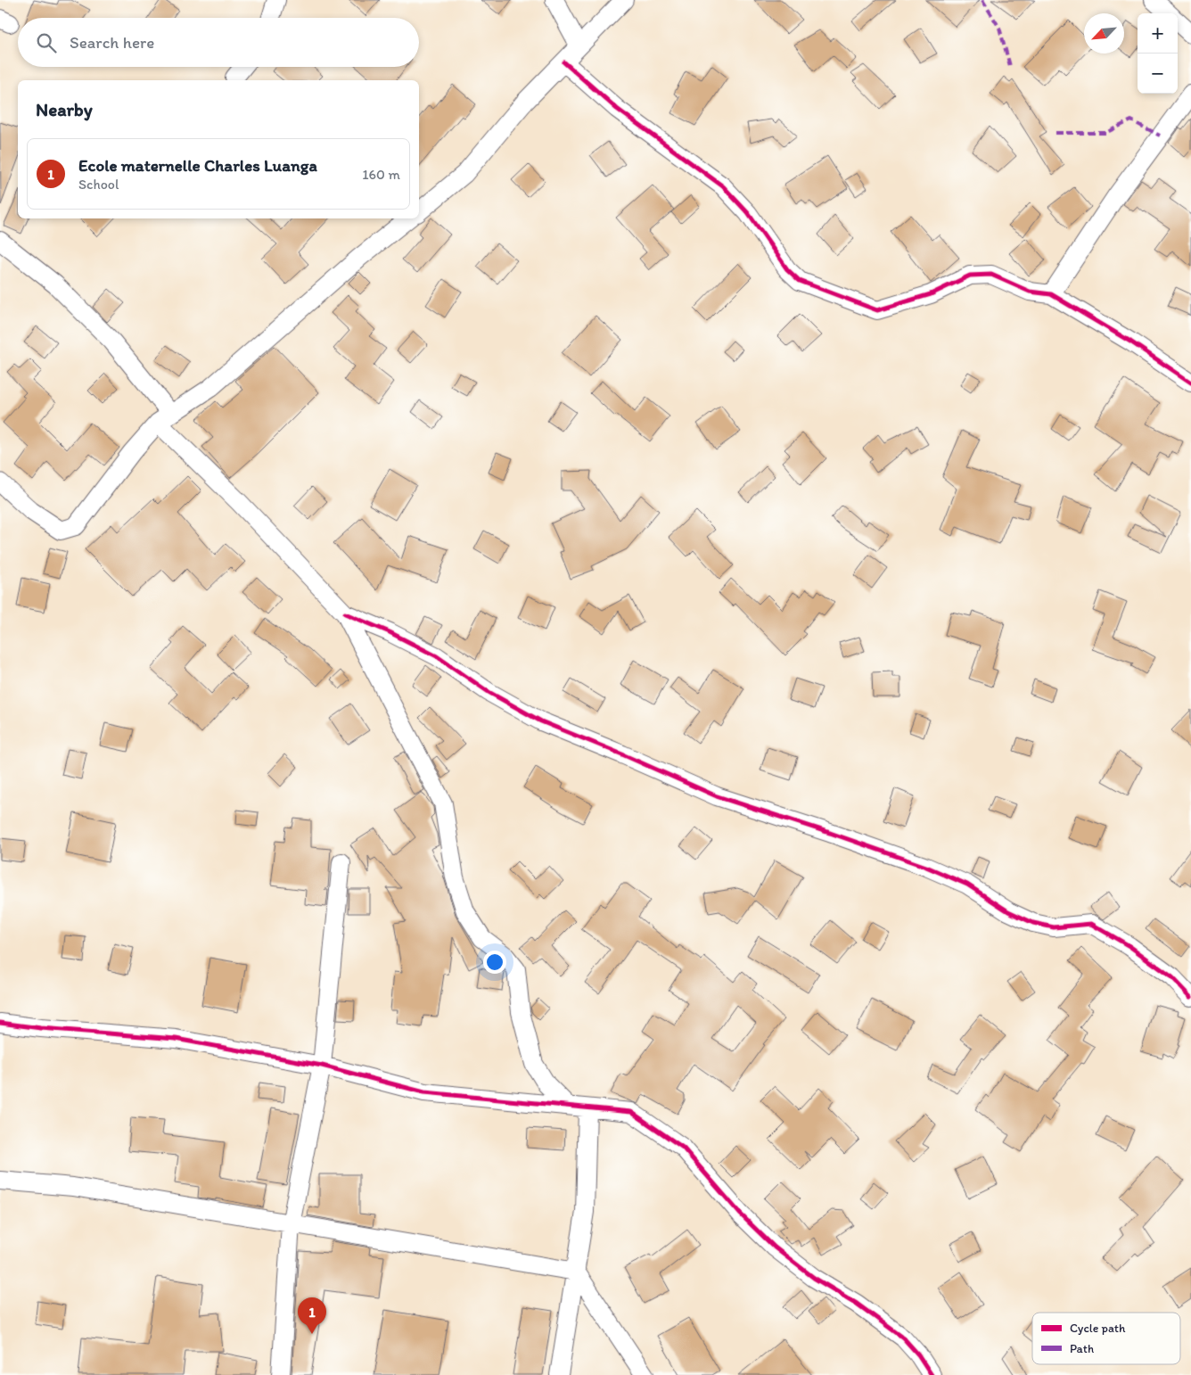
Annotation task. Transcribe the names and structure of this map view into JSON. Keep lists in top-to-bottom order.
{
  "legend": ["Cycle path", "Path"],
  "north": "bottom left",
  "page": {
    "map_buttons": ["+", "−"],
    "search": "Search here",
    "heading": "Nearby",
    "list": [
      {
        "mark": "1",
        "name": "Ecole maternelle Charles Luanga",
        "note": "School",
        "value": "160 m"
      }
    ],
    "pins": "1"
  }
}
